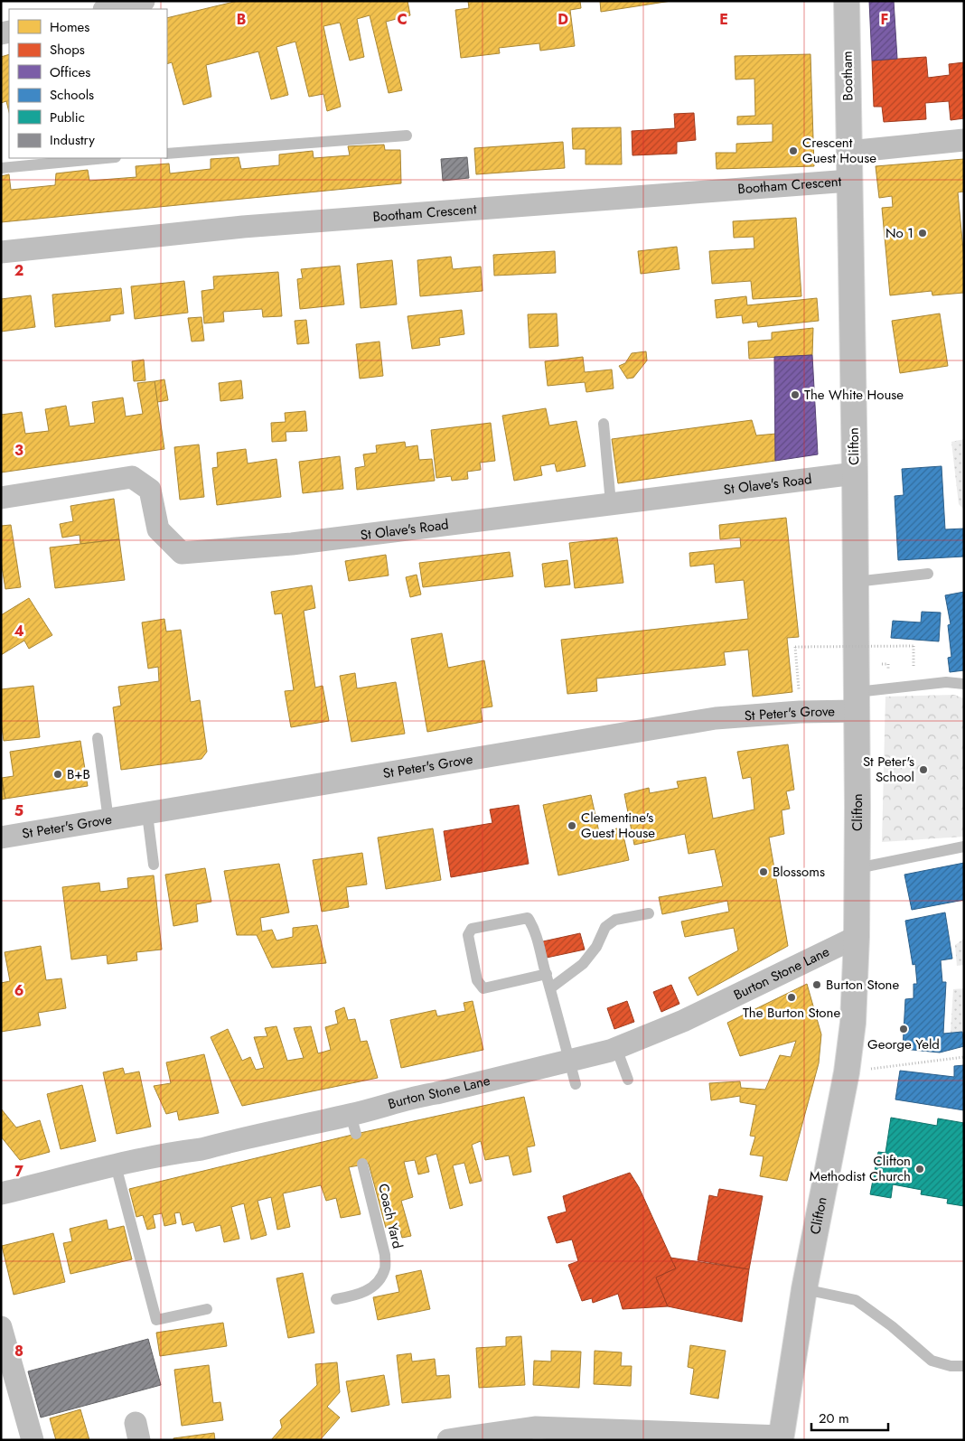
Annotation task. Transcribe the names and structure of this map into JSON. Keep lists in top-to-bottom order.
{
  "streets": {
    "main road": ["Bootham", "Clifton"],
    "street": [
      "Bootham Crescent",
      "St Olave's Road",
      "St Peter's Grove",
      "Burton Stone Lane"
    ],
    "lane": ["Coach Yard"]
  },
  "crossings": [
    ["Bootham", "Clifton"],
    ["Bootham Crescent", "Clifton"],
    ["Clifton", "St Olave's Road"],
    ["Clifton", "St Peter's Grove"],
    ["Clifton", "Burton Stone Lane"]
  ],
  "places": [
    "Crescent Guest House",
    "No 1",
    "The White House",
    "St Peter's School",
    "B+B",
    "Clementine's Guest House",
    "Blossoms",
    "Burton Stone",
    "The Burton Stone",
    "George Yeld",
    "Clifton Methodist Church"
  ],
  "legend": [
    "Homes",
    "Shops",
    "Offices",
    "Schools",
    "Public",
    "Industry"
  ],
  "scale_bar": "20 m",
  "grid": {
    "columns": [
      "B",
      "C",
      "D",
      "E",
      "F"
    ],
    "rows": [
      "2",
      "3",
      "4",
      "5",
      "6",
      "7",
      "8"
    ]
  }
}
